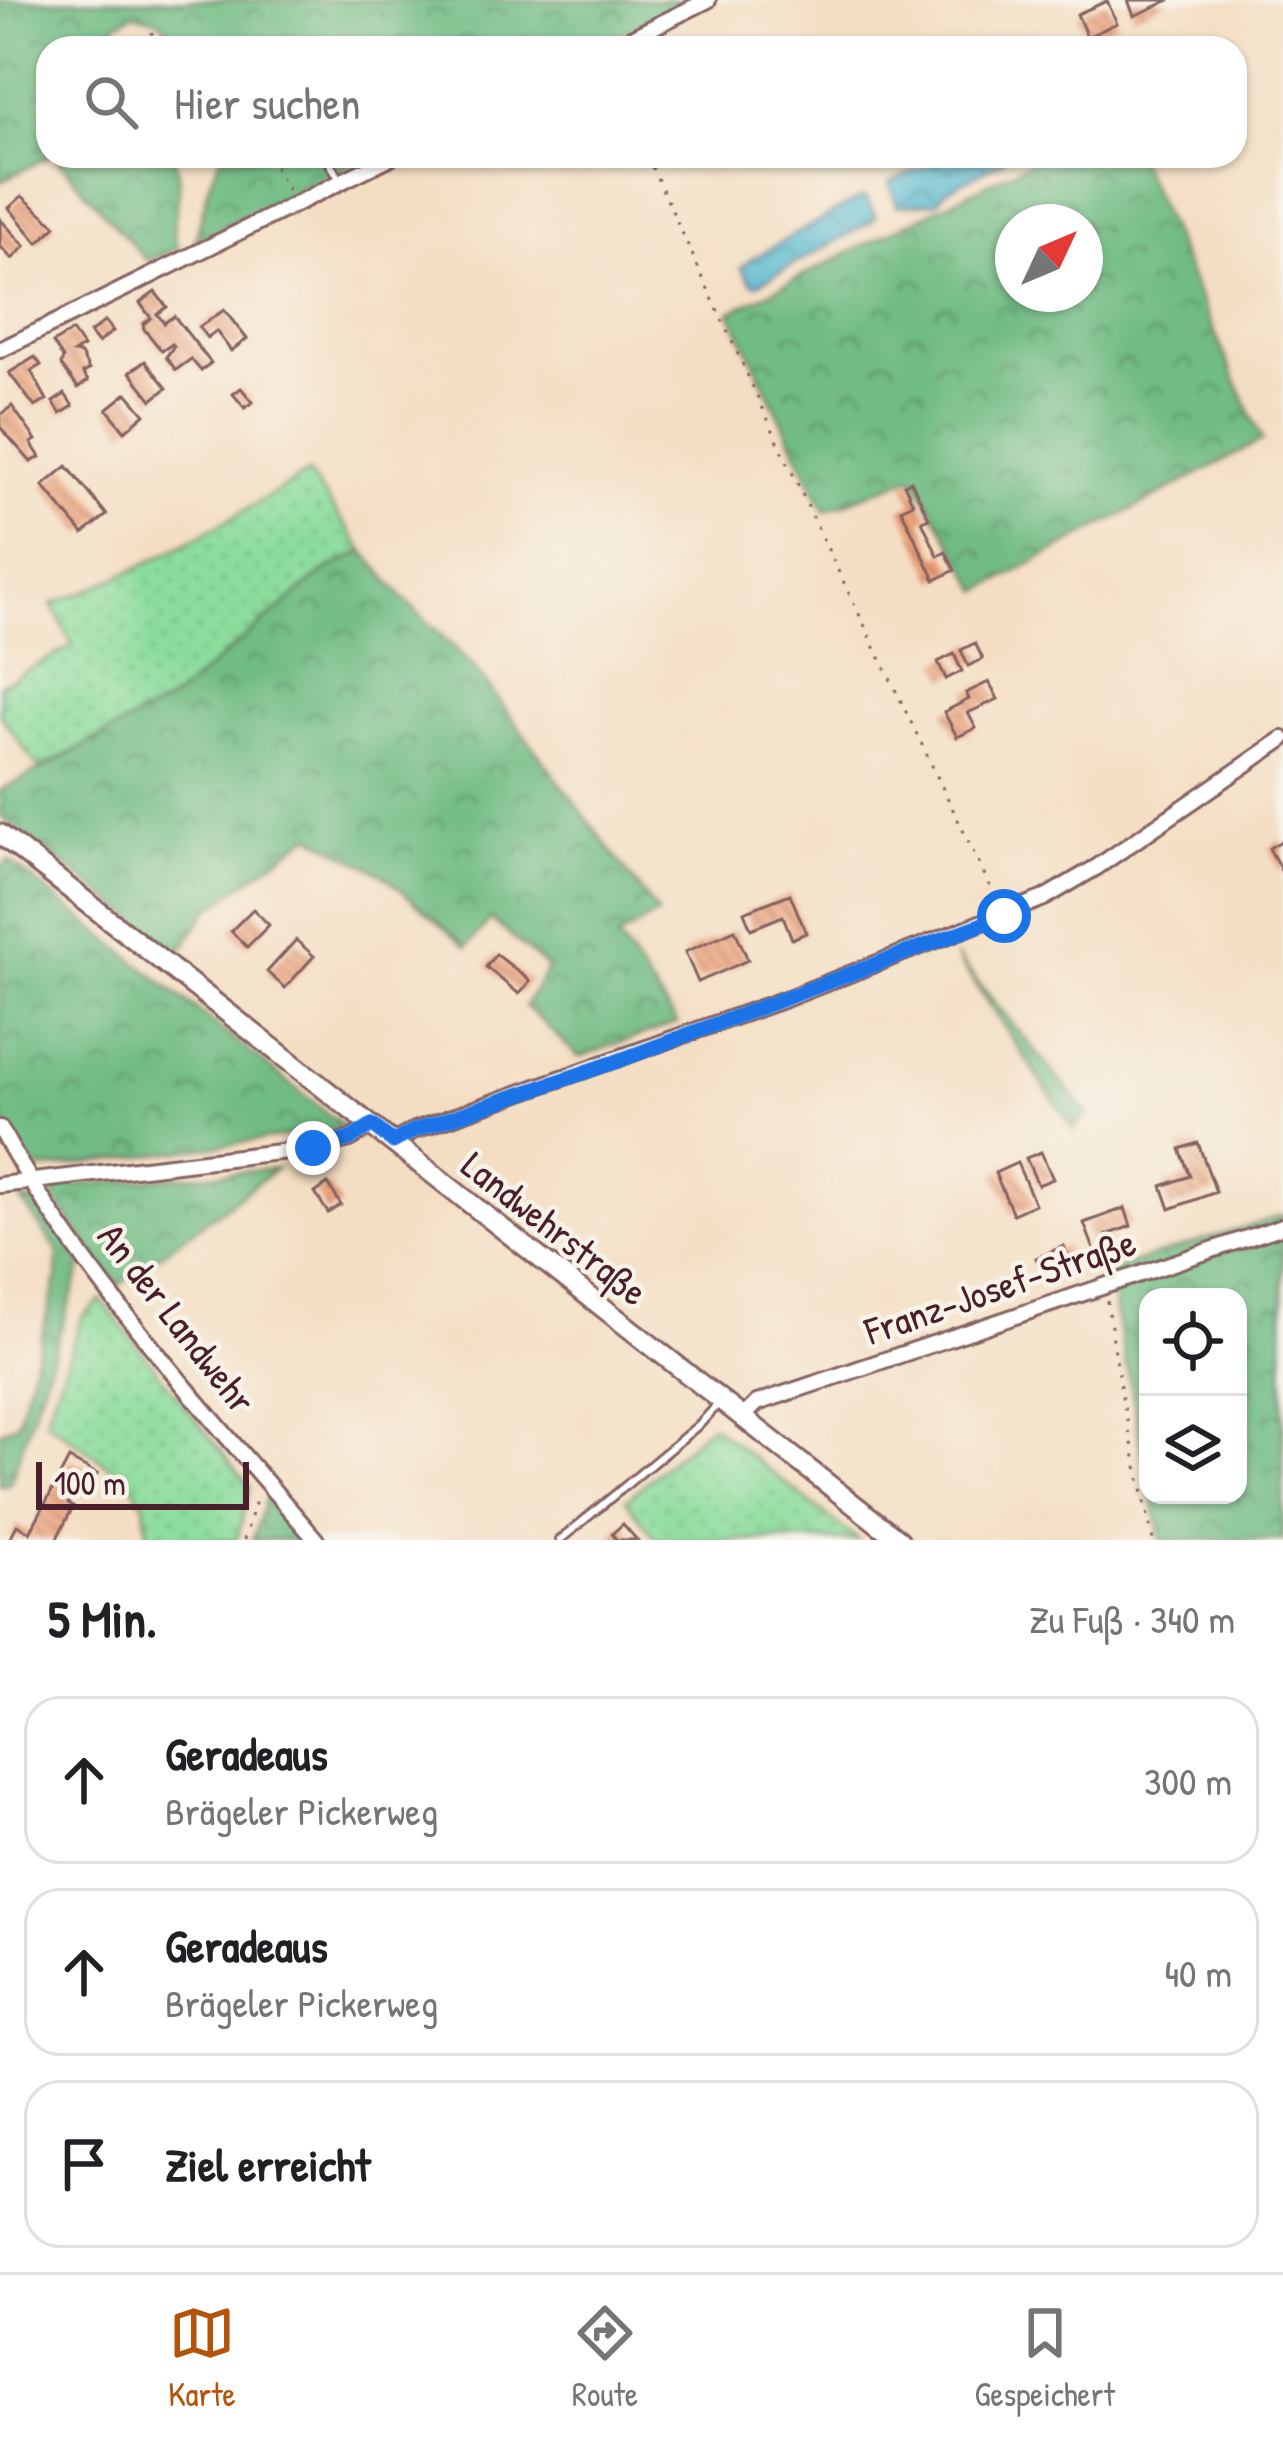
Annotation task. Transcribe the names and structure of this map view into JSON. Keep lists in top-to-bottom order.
{
  "streets": {
    "street": ["Landwehrstraße", "Franz-Josef-Straße", "An der Landwehr"]
  },
  "crossings": [
    ["Landwehrstraße", "Franz-Josef-Straße"]
  ],
  "scale_bar": "100 m",
  "north": "top right",
  "page": {
    "search": "Hier suchen",
    "scale": "100 m",
    "heading": ["5 Min.", "Zu Fuß · 340 m"],
    "list": [
      ["Geradeaus", "Brägeler Pickerweg", "300 m"],
      ["Geradeaus", "Brägeler Pickerweg", "40 m"],
      "Ziel erreicht"
    ],
    "nav": ["Karte", "Route", "Gespeichert"]
  }
}
